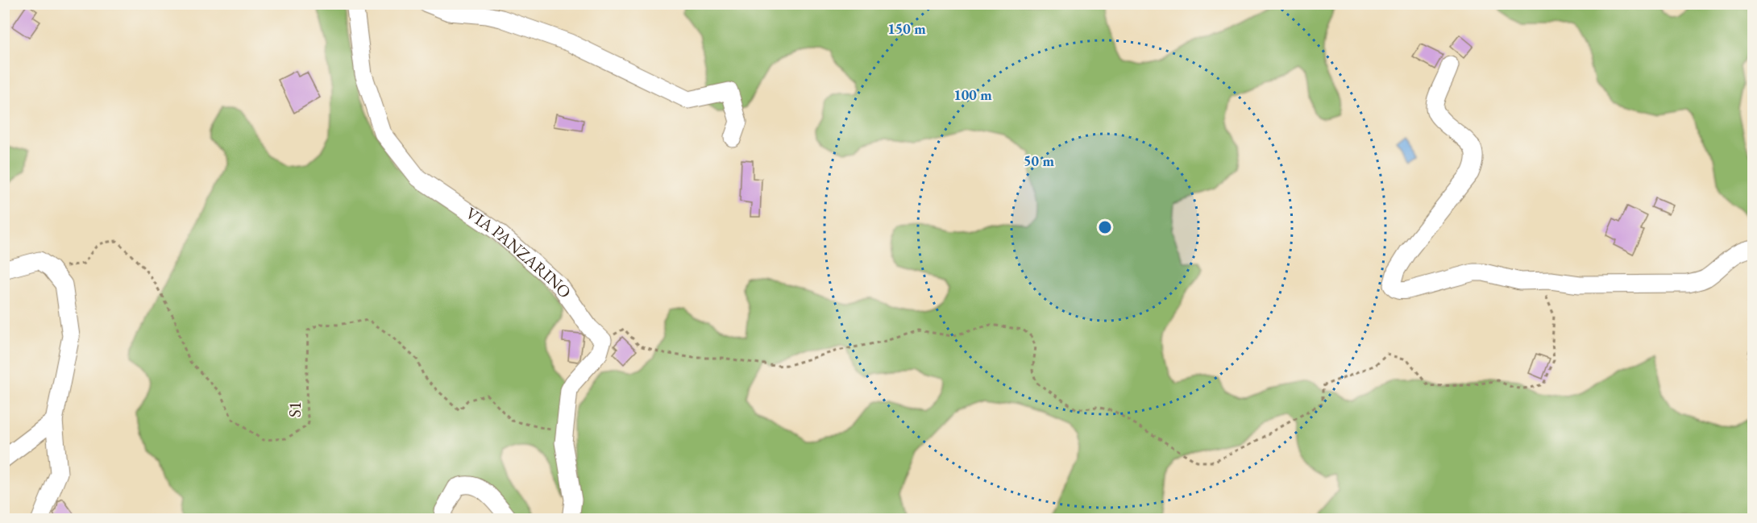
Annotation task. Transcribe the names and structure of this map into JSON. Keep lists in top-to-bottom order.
{
  "streets": {
    "street": ["VIA PANZARINO"],
    "path": ["S1"]
  },
  "rings": ["150 m", "100 m", "50 m"]
}
